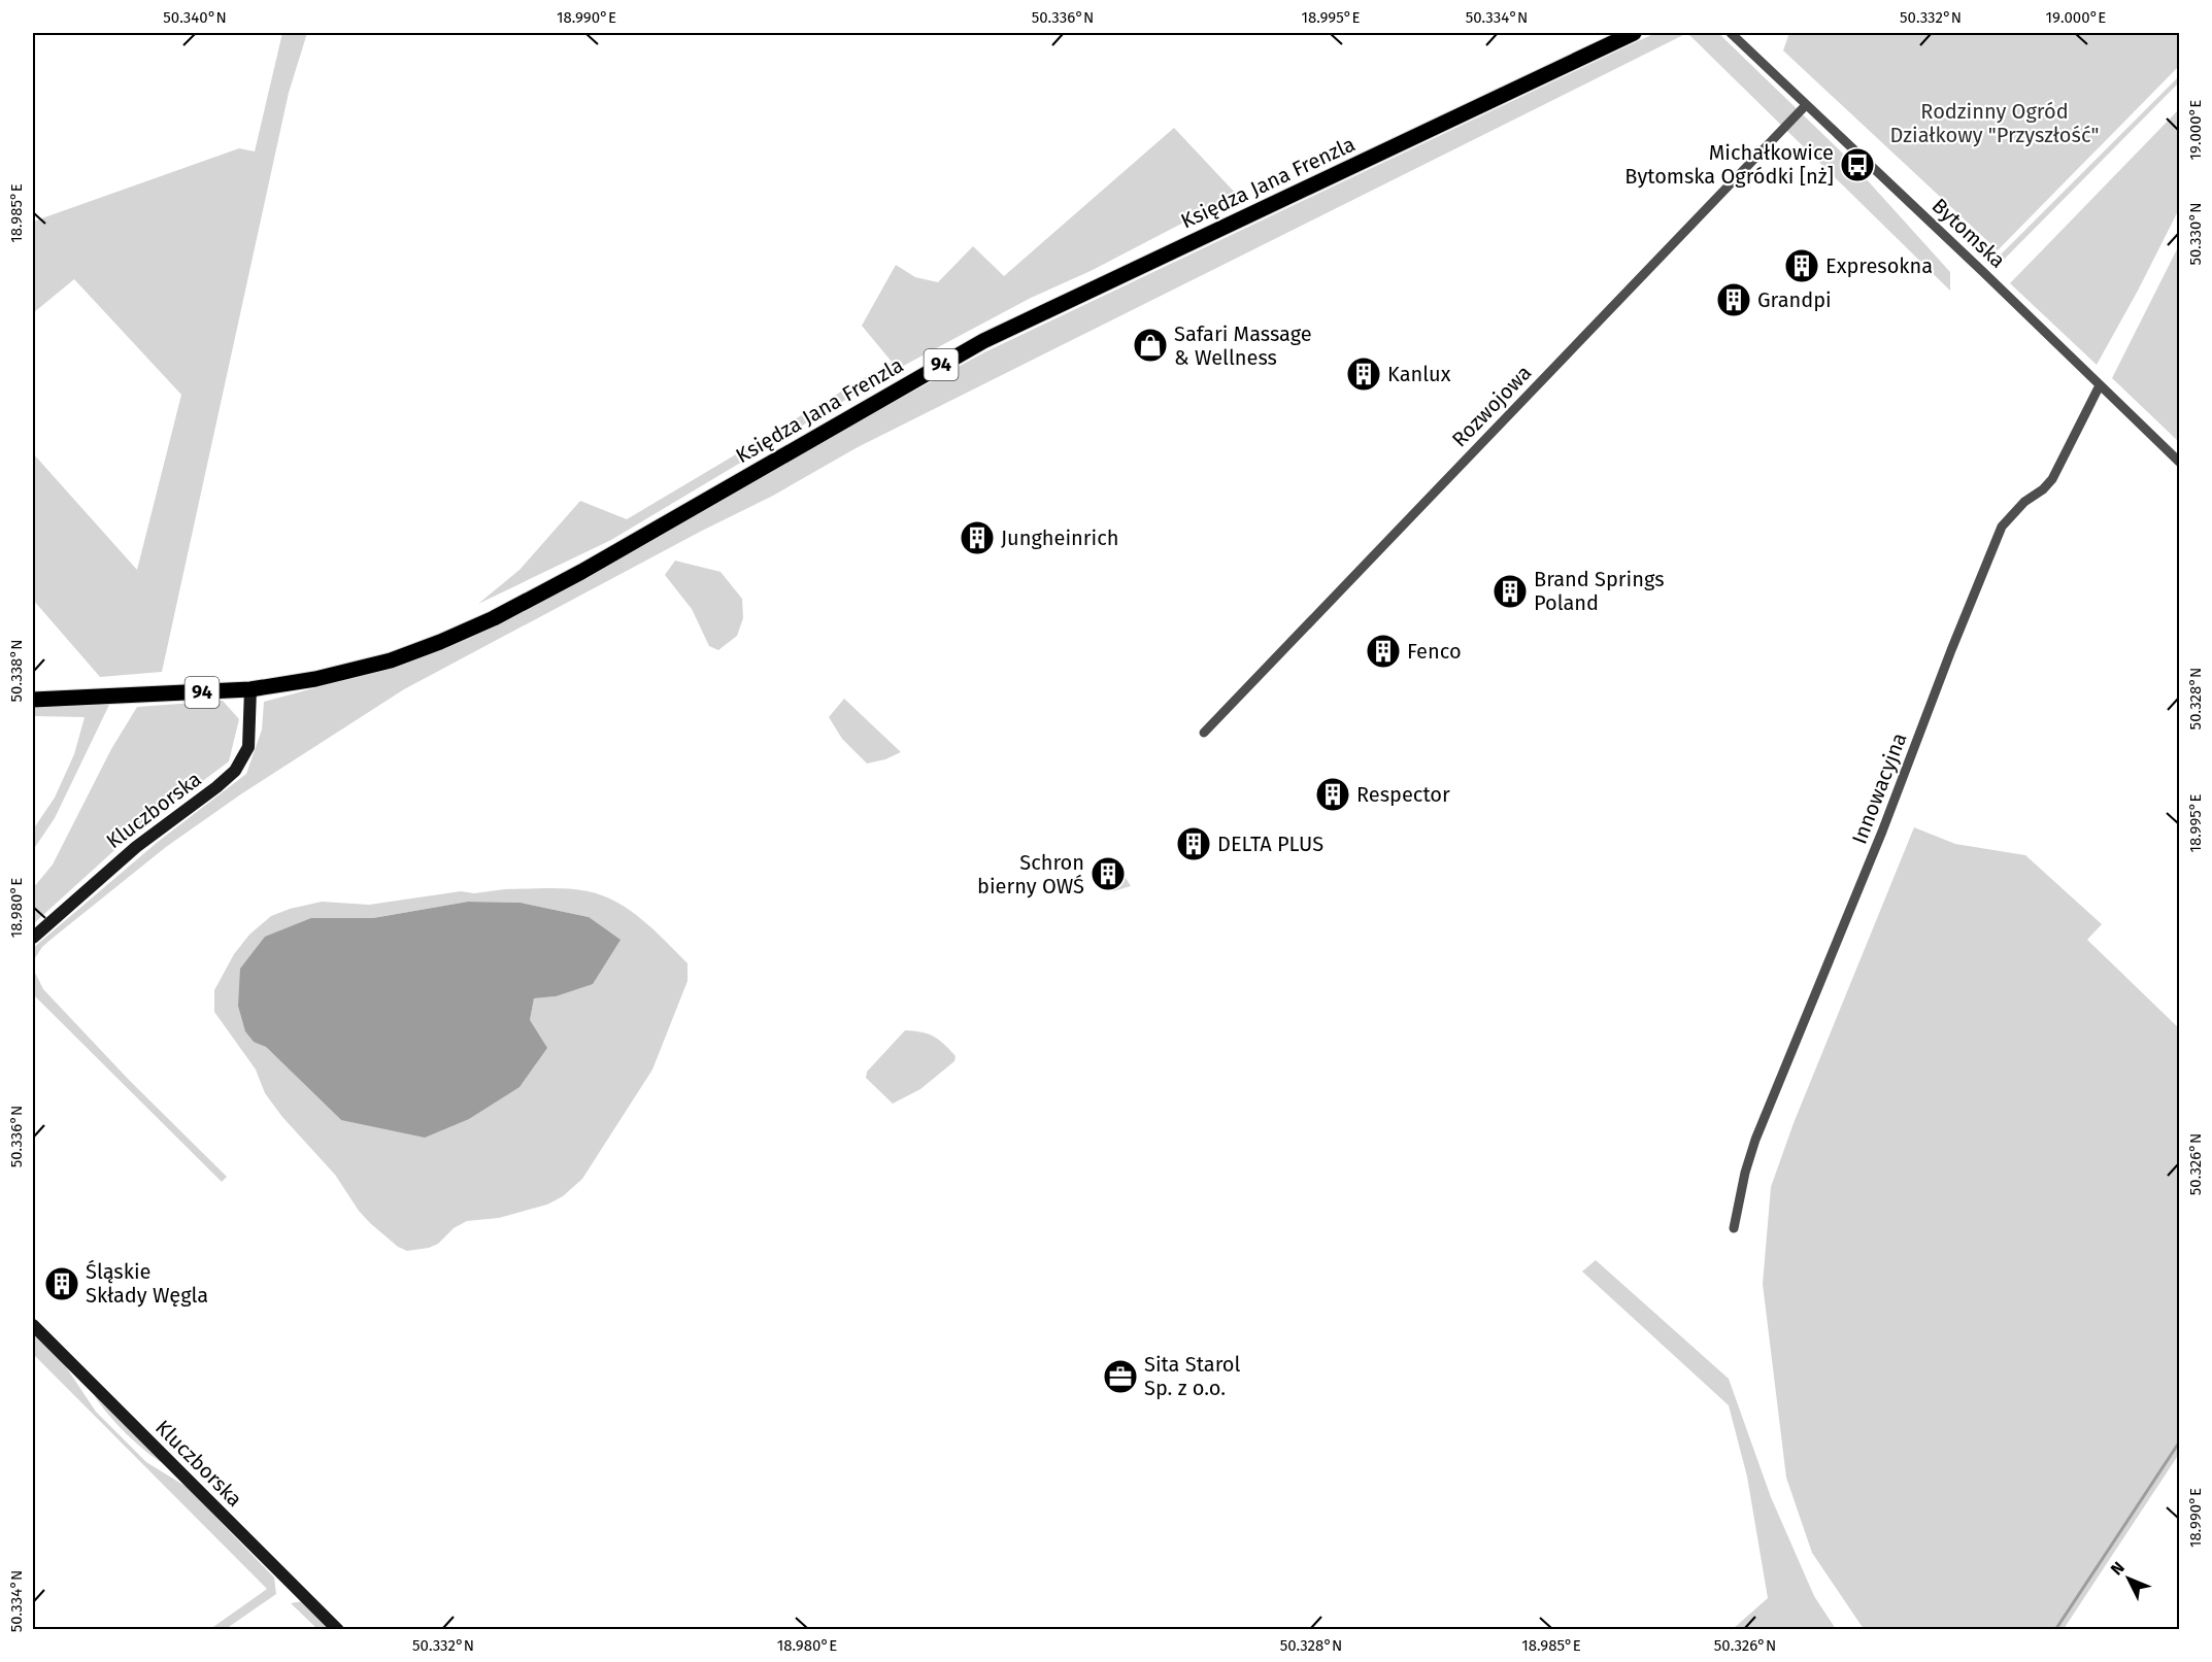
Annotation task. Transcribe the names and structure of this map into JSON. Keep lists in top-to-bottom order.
{
  "streets": {
    "main road": ["Księdza Jana Frenzla", "94"],
    "street": [
      "Bytomska",
      "Rozwojowa",
      "Innowacyjna",
      "Kluczborska"
    ]
  },
  "crossings": [
    ["Księdza Jana Frenzla", "Kluczborska"],
    ["Bytomska", "Rozwojowa"],
    ["Bytomska", "Innowacyjna"]
  ],
  "parks": ["Rodzinny Ogród Działkowy \"Przyszłość\""],
  "places": {
    "bus stop": ["Michałkowice Bytomska Ogródki [nż]"],
    "building": [
      "Expresokna",
      "Grandpi",
      "Kanlux",
      "Jungheinrich",
      "Brand Springs Poland",
      "Fenco",
      "Respector",
      "DELTA PLUS",
      "Schron bierny OWŚ",
      "Śląskie Składy Węgla"
    ],
    "shop": ["Safari Massage & Wellness"],
    "office": ["Sita Starol Sp. z o.o."]
  },
  "north": "top left",
  "coordinates": [
    "50.340°N",
    "18.990°E",
    "50.336°N",
    "18.995°E",
    "50.334°N",
    "50.332°N",
    "19.000°E",
    "18.985°E",
    "50.330°N",
    "50.338°N",
    "50.328°N",
    "18.980°E",
    "50.326°N"
  ]
}
